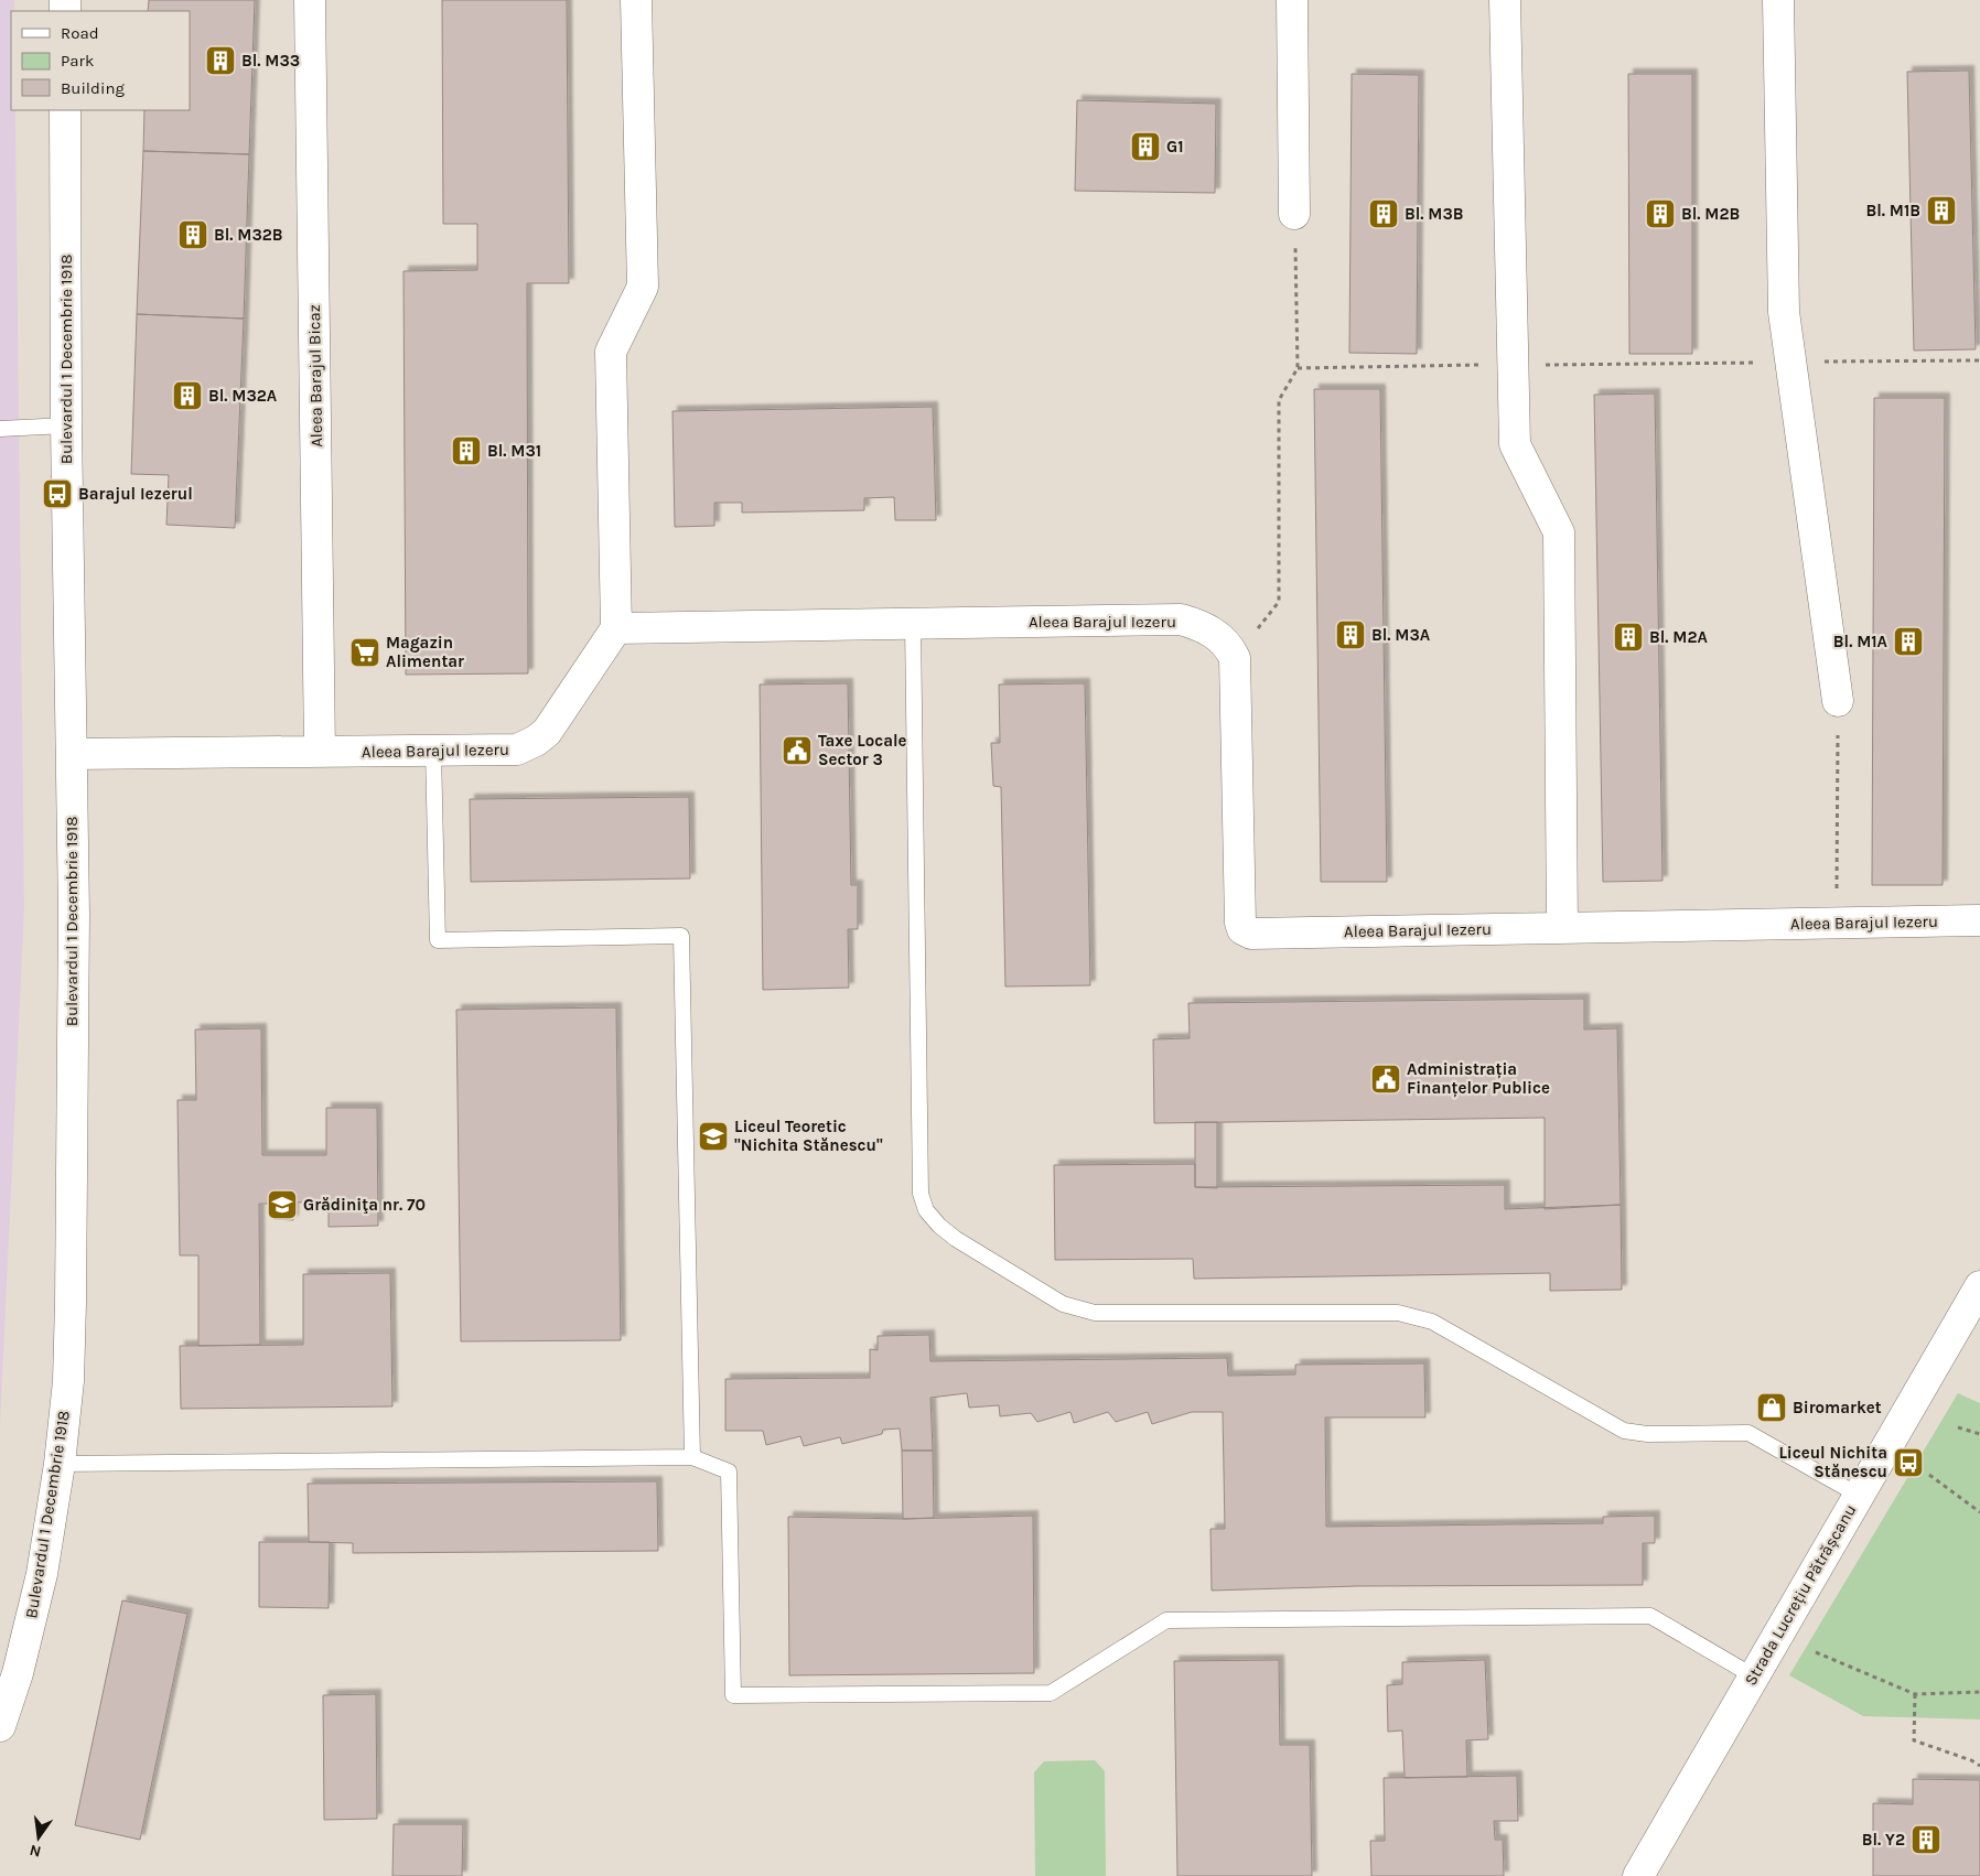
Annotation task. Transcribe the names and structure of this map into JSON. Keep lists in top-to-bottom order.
{
  "streets": {
    "street": [
      "Bulevardul 1 Decembrie 1918",
      "Aleea Barajul Bicaz",
      "Aleea Barajul Iezeru",
      "Strada Lucrețiu Pătrășcanu"
    ]
  },
  "crossings": [
    ["Bulevardul 1 Decembrie 1918", "Aleea Barajul Iezeru"],
    ["Aleea Barajul Bicaz", "Aleea Barajul Iezeru"]
  ],
  "places": {
    "building": [
      "Bl. M33",
      "G1",
      "Bl. M1B",
      "Bl. M3B",
      "Bl. M2B",
      "Bl. M32B",
      "Bl. M32A",
      "Bl. M31",
      "Bl. M3A",
      "Bl. M2A",
      "Bl. M1A",
      "Bl. Y2"
    ],
    "bus stop": ["Barajul Iezerul", "Liceul Nichita Stănescu"],
    "supermarket": ["Magazin Alimentar"],
    "public building": ["Taxe Locale Sector 3", "Administrația Finanțelor Publice"],
    "school or university": ["Liceul Teoretic \"Nichita Stănescu\"", "Grădiniţa nr. 70"],
    "shop": ["Biromarket"]
  },
  "legend": ["Road", "Park", "Building"],
  "north": "bottom"
}
